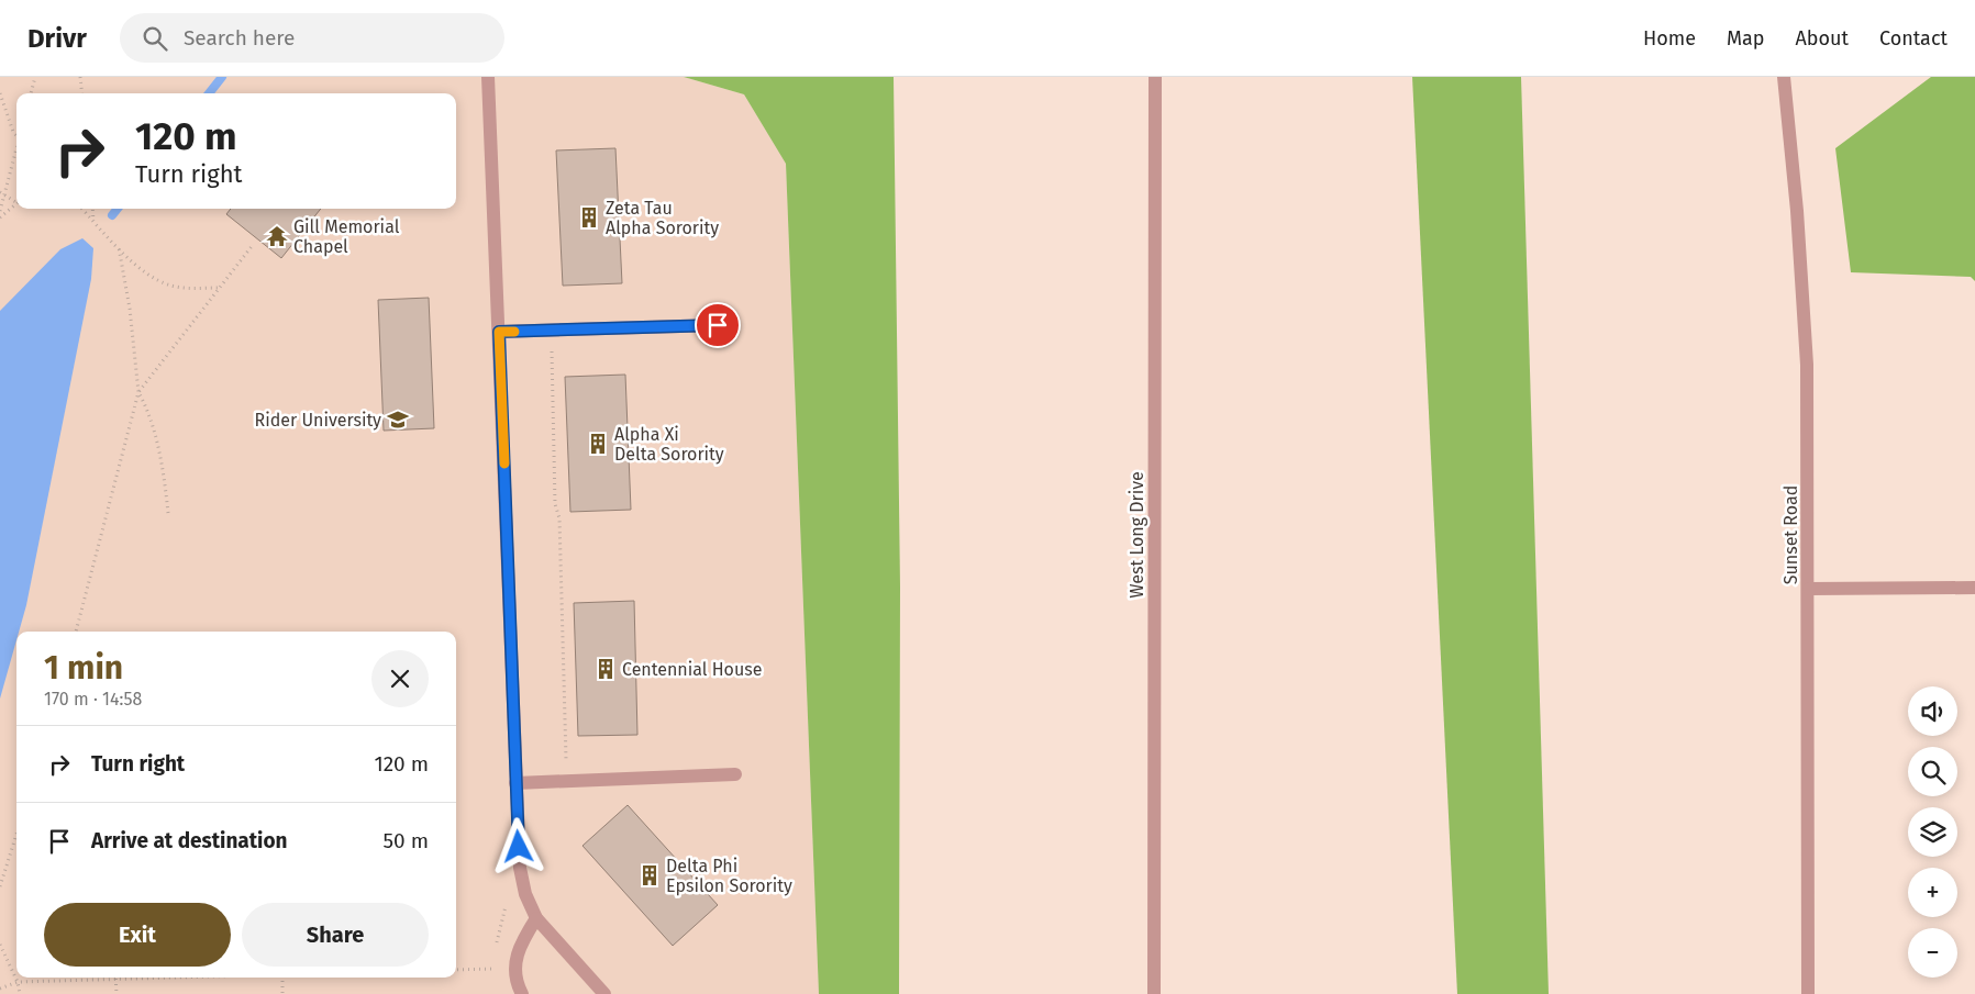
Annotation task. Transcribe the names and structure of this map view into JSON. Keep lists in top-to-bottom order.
{
  "streets": {
    "street": ["West Long Drive", "Sunset Road"]
  },
  "places": {
    "building": [
      "Zeta Tau Alpha Sorority",
      "Alpha Xi Delta Sorority",
      "Centennial House",
      "Delta Phi Epsilon Sorority"
    ],
    "temple": ["Gill Memorial Chapel"],
    "school or university": ["Rider University"]
  },
  "page": {
    "header": "Drivr",
    "search": "Search here",
    "nav": [
      "Home",
      "Map",
      "About",
      "Contact"
    ],
    "turn": ["120 m", "Turn right"],
    "heading": ["1 min", "170 m · 14:58"],
    "map_buttons": ["+", "−"],
    "list": [
      {
        "name": "Turn right",
        "value": "120 m"
      },
      {
        "name": "Arrive at destination",
        "value": "50 m"
      }
    ],
    "buttons": ["Exit", "Share"]
  }
}
